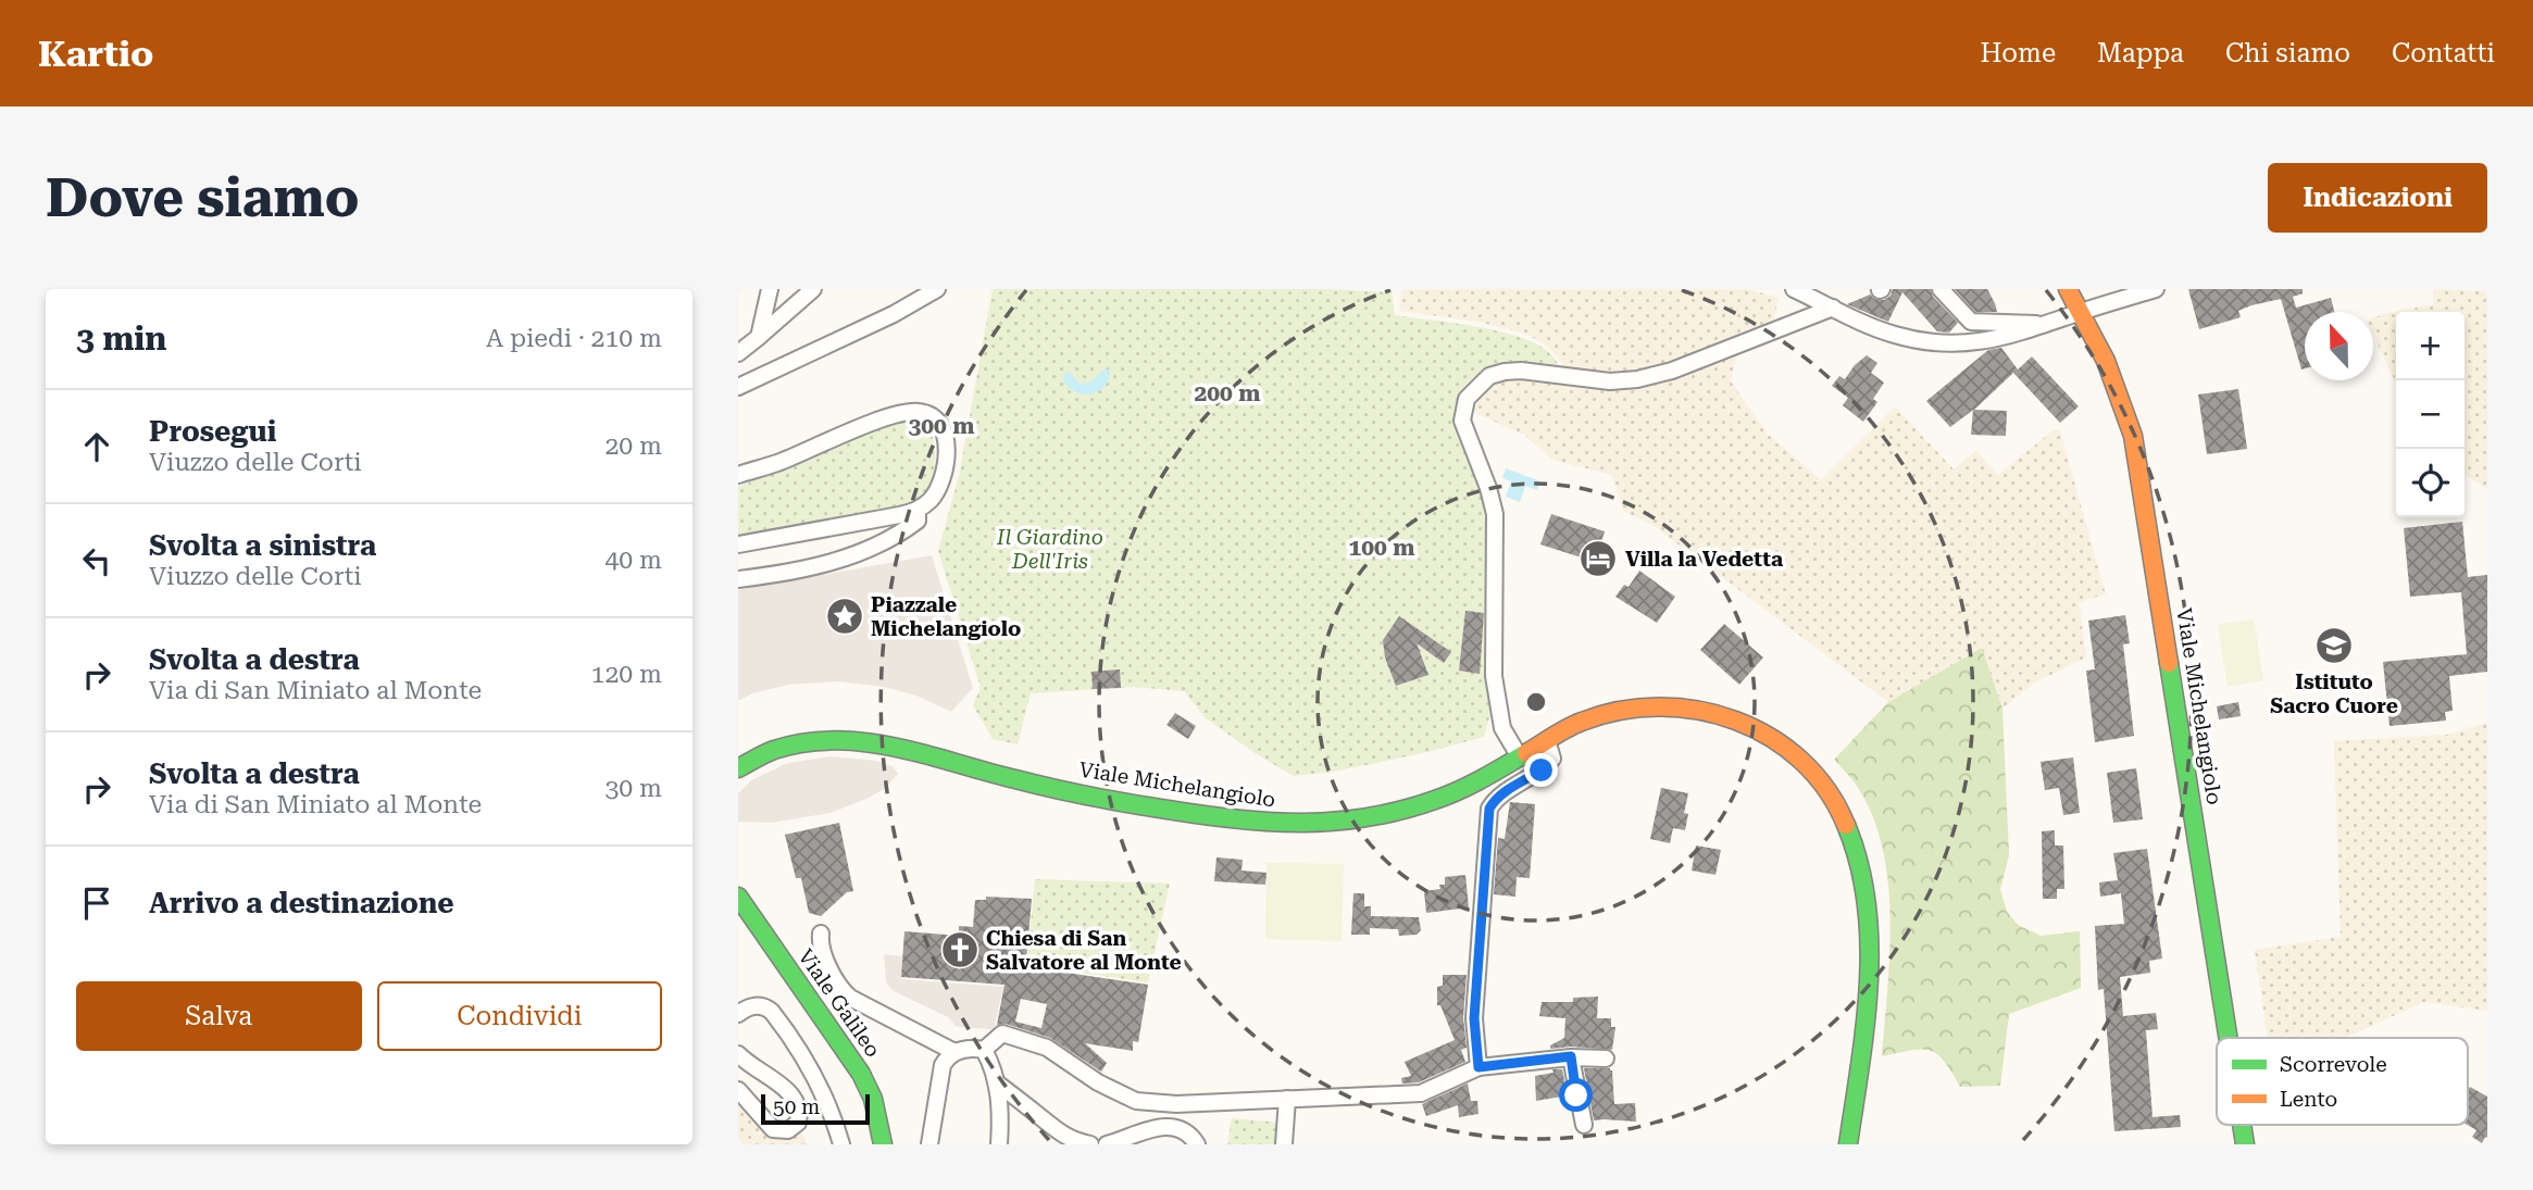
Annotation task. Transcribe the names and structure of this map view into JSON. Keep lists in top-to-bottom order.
{
  "streets": {
    "main road": ["Viale Michelangiolo", "Viale Galileo"]
  },
  "parks": ["Il Giardino Dell'Iris"],
  "places": {
    "hotel": ["Villa la Vedetta"],
    "place": ["Piazzale Michelangiolo"],
    "school or university": ["Istituto Sacro Cuore"],
    "church": ["Chiesa di San Salvatore al Monte"]
  },
  "legend": ["Scorrevole", "Lento"],
  "scale_bar": "50 m",
  "north": "top",
  "page": {
    "header": "Kartio",
    "nav": [
      "Home",
      "Mappa",
      "Chi siamo",
      "Contatti"
    ],
    "buttons": [
      "Indicazioni",
      ["Salva", "Condividi"]
    ],
    "title": "Dove siamo",
    "heading": ["3 min", "A piedi · 210 m"],
    "map_buttons": ["+", "−"],
    "list": [
      ["Prosegui", "Viuzzo delle Corti", "20 m"],
      ["Svolta a sinistra", "Viuzzo delle Corti", "40 m"],
      ["Svolta a destra", "Via di San Miniato al Monte", "120 m"],
      ["Svolta a destra", "Via di San Miniato al Monte", "30 m"],
      "Arrivo a destinazione"
    ],
    "scale": "50 m"
  },
  "rings": ["200 m", "300 m", "100 m"]
}
